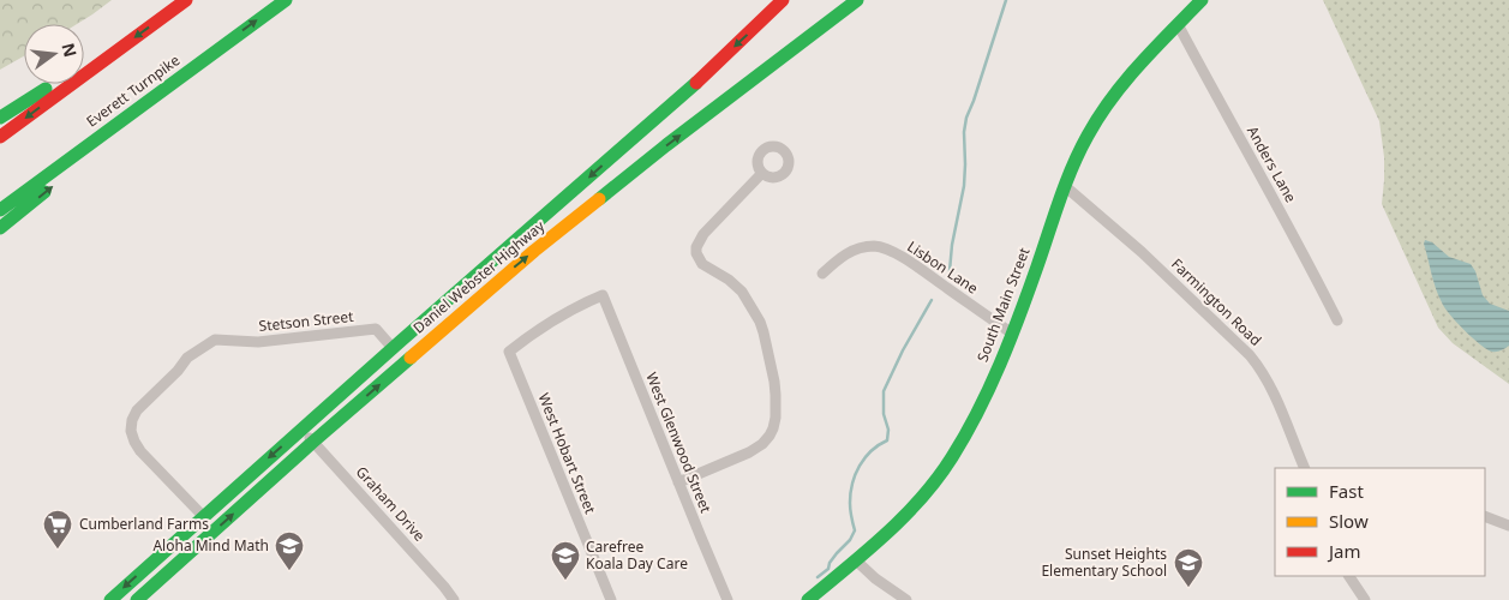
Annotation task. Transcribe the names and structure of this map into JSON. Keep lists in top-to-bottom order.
{
  "streets": {
    "main road": ["Everett Turnpike", "Daniel Webster Highway", "South Main Street"],
    "street": [
      "Anders Lane",
      "Lisbon Lane",
      "Farmington Road",
      "Stetson Street",
      "West Glenwood Street",
      "West Hobart Street",
      "Graham Drive"
    ]
  },
  "crossings": [
    ["Anders Lane", "South Main Street"],
    ["Lisbon Lane", "South Main Street"],
    ["Daniel Webster Highway", "Stetson Street"],
    ["Daniel Webster Highway", "Graham Drive"],
    ["Farmington Road", "South Main Street"],
    ["West Glenwood Street", "West Hobart Street"]
  ],
  "places": {
    "supermarket": ["Cumberland Farms"],
    "school or university": ["Aloha Mind Math", "Carefree Koala Day Care", "Sunset Heights Elementary School"]
  },
  "legend": ["Fast", "Slow", "Jam"],
  "north": "right"
}
